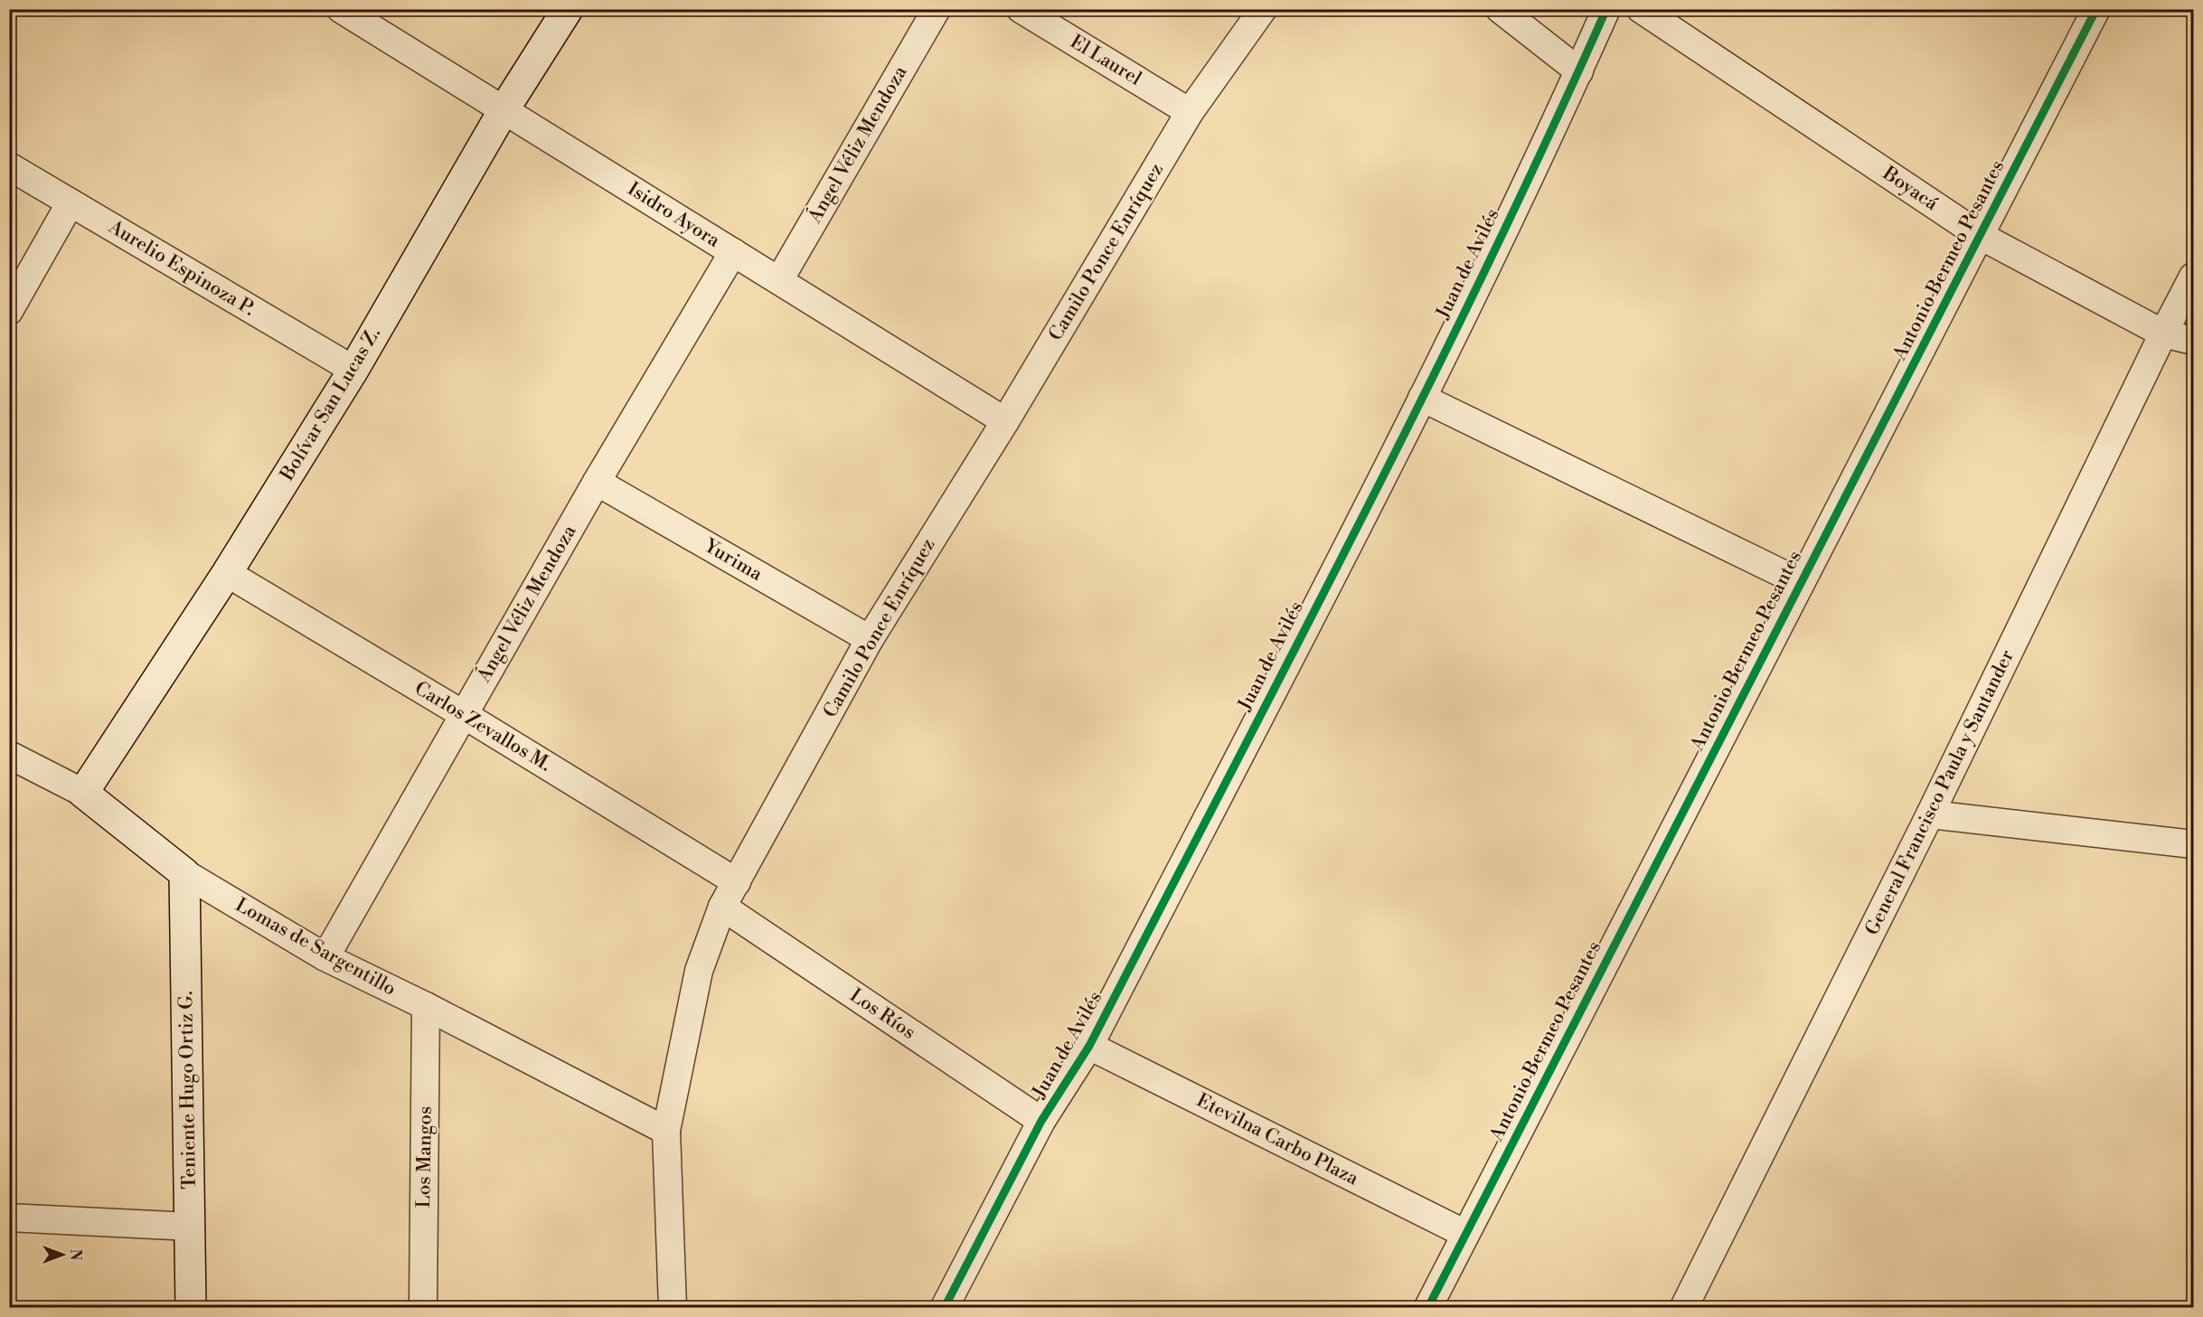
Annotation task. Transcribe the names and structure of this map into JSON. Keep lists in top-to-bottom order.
{
  "streets": {
    "street": [
      "El Laurel",
      "Ángel Véliz Mendoza",
      "Boyacá",
      "Isidro Ayora",
      "Camilo Ponce Enríquez",
      "Antonio Bermeo Pesantes",
      "Juan de Avilés",
      "Aurelio Espinoza P.",
      "Bolívar San Lucas Z.",
      "Yurima",
      "Carlos Zevallos M.",
      "General Francisco Paula y Santander",
      "Lomas de Sargentillo",
      "Los Ríos",
      "Teniente Hugo Ortiz G.",
      "Etevilna Carbo Plaza",
      "Los Mangos"
    ]
  },
  "crossings": [
    ["El Laurel", "Camilo Ponce Enríquez"],
    ["Ángel Véliz Mendoza", "Isidro Ayora"],
    ["Ángel Véliz Mendoza", "Yurima"],
    ["Ángel Véliz Mendoza", "Carlos Zevallos M."],
    ["Ángel Véliz Mendoza", "Lomas de Sargentillo"],
    ["Boyacá", "Antonio Bermeo Pesantes"],
    ["Boyacá", "General Francisco Paula y Santander"],
    ["Isidro Ayora", "Camilo Ponce Enríquez"],
    ["Isidro Ayora", "Bolívar San Lucas Z."],
    ["Camilo Ponce Enríquez", "Yurima"],
    ["Camilo Ponce Enríquez", "Carlos Zevallos M."],
    ["Camilo Ponce Enríquez", "Lomas de Sargentillo"],
    ["Camilo Ponce Enríquez", "Los Ríos"],
    ["Antonio Bermeo Pesantes", "Etevilna Carbo Plaza"],
    ["Juan de Avilés", "Los Ríos"],
    ["Juan de Avilés", "Etevilna Carbo Plaza"],
    ["Aurelio Espinoza P.", "Bolívar San Lucas Z."],
    ["Bolívar San Lucas Z.", "Carlos Zevallos M."],
    ["Bolívar San Lucas Z.", "Lomas de Sargentillo"],
    ["Lomas de Sargentillo", "Teniente Hugo Ortiz G."],
    ["Lomas de Sargentillo", "Los Mangos"]
  ],
  "north": "right"
}
